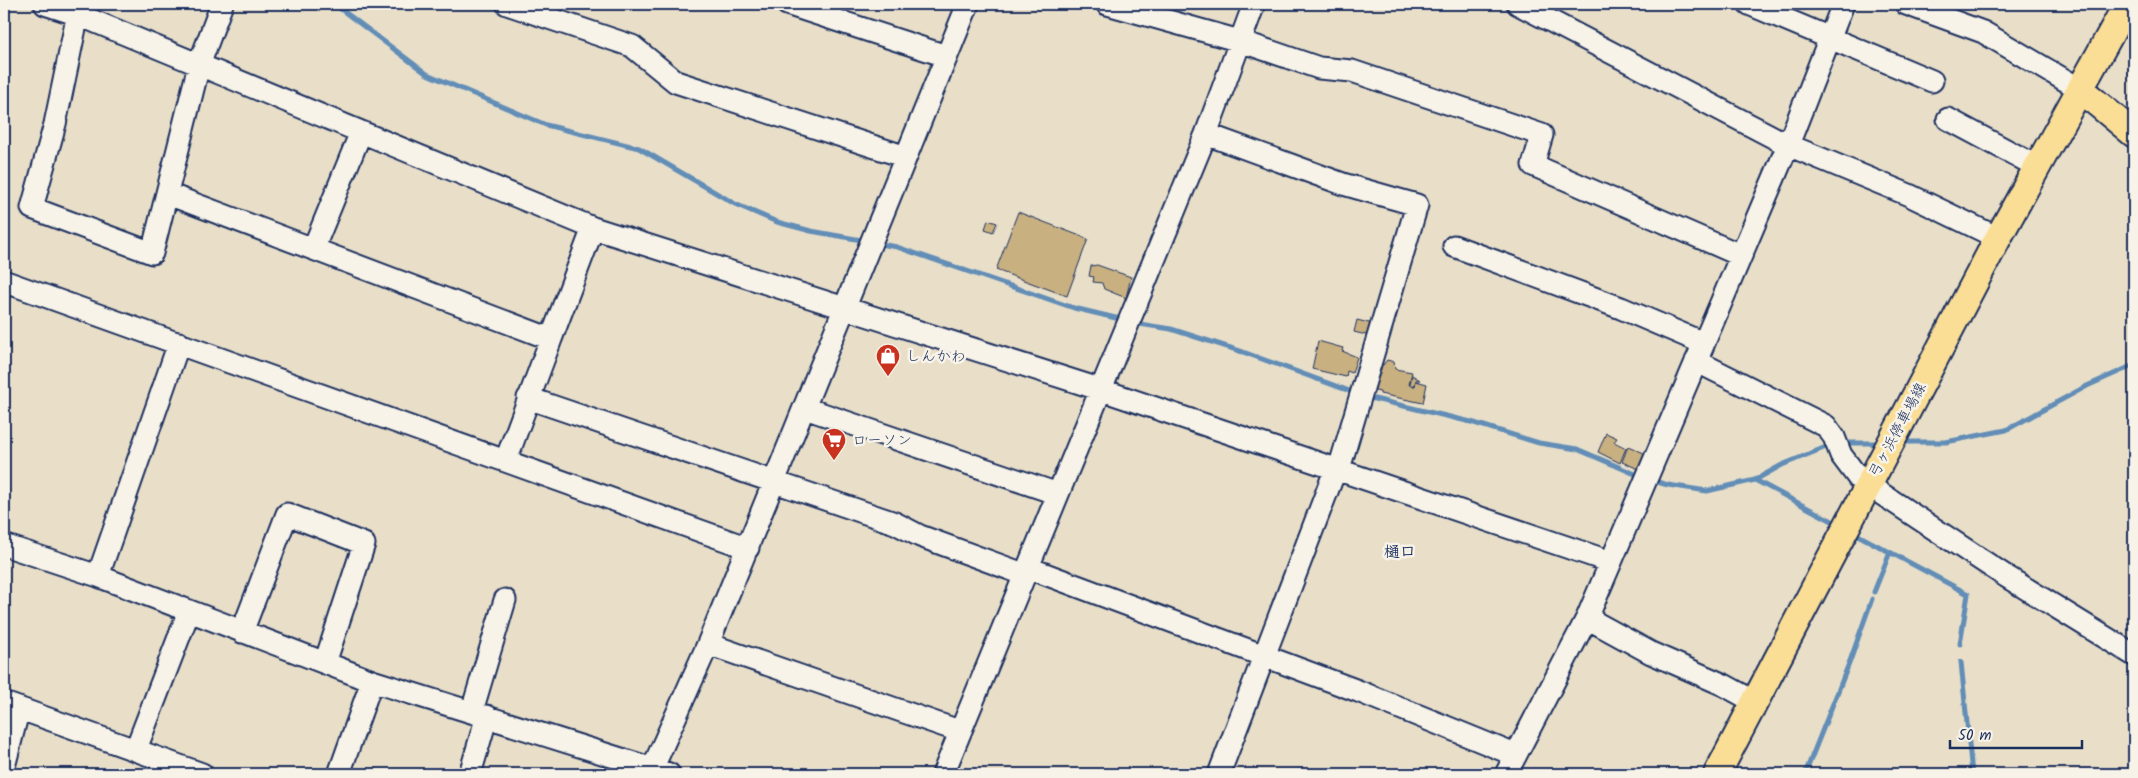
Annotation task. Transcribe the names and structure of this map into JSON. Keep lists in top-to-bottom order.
{
  "streets": {
    "main road": ["弓ヶ浜停車場線"]
  },
  "districts": ["樋口"],
  "places": {
    "shop": ["しんかわ"],
    "supermarket": ["ローソン"]
  },
  "scale_bar": "50 m"
}
